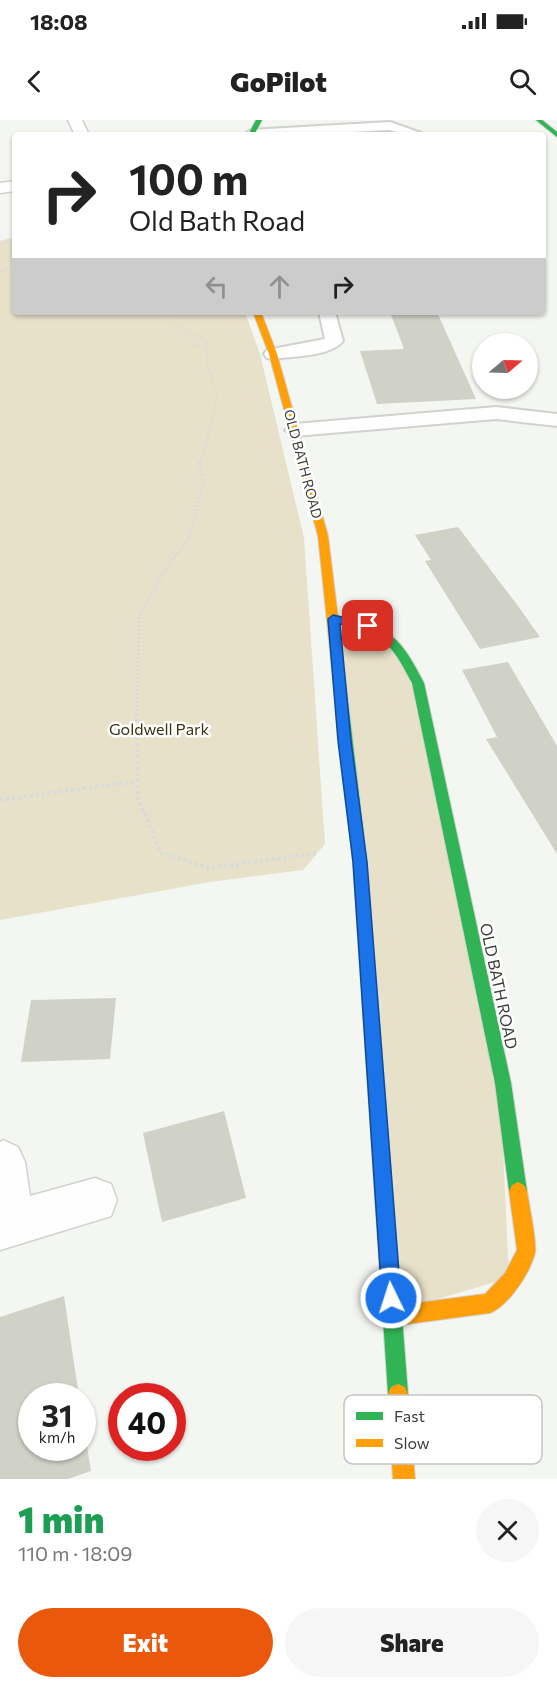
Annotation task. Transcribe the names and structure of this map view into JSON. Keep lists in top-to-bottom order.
{
  "streets": {
    "street": ["OLD BATH ROAD"]
  },
  "parks": ["Goldwell Park"],
  "legend": ["Fast", "Slow"],
  "north": "right",
  "page": {
    "status": "18:08",
    "header": "GoPilot",
    "turn": ["100 m", "Old Bath Road"],
    "speed": "31 km/h",
    "limit": "40",
    "heading": ["1 min", "110 m · 18:09"],
    "buttons": ["Exit", "Share"]
  }
}
